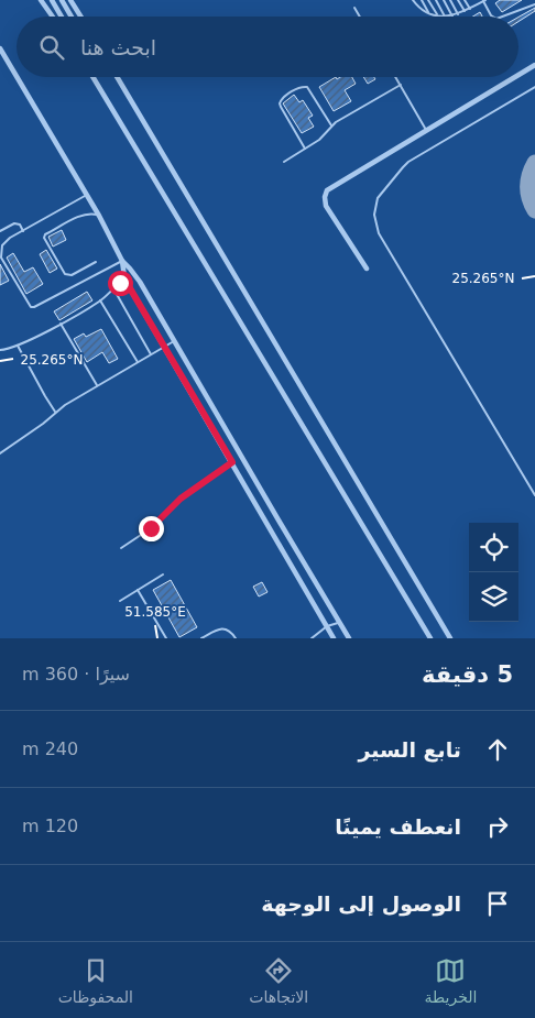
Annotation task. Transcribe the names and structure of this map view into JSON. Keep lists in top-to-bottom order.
{
  "page": {
    "search": "ابحث هنا",
    "heading": ["5 دقيقة", "سيرًا · 360 m"],
    "list": [
      ["تابع السير", "240 m"],
      ["انعطف يمينًا", "120 m"],
      "الوصول إلى الوجهة"
    ],
    "nav": ["الخريطة", "الاتجاهات", "المحفوظات"]
  },
  "coordinates": ["25.265°N", "51.585°E"]
}
